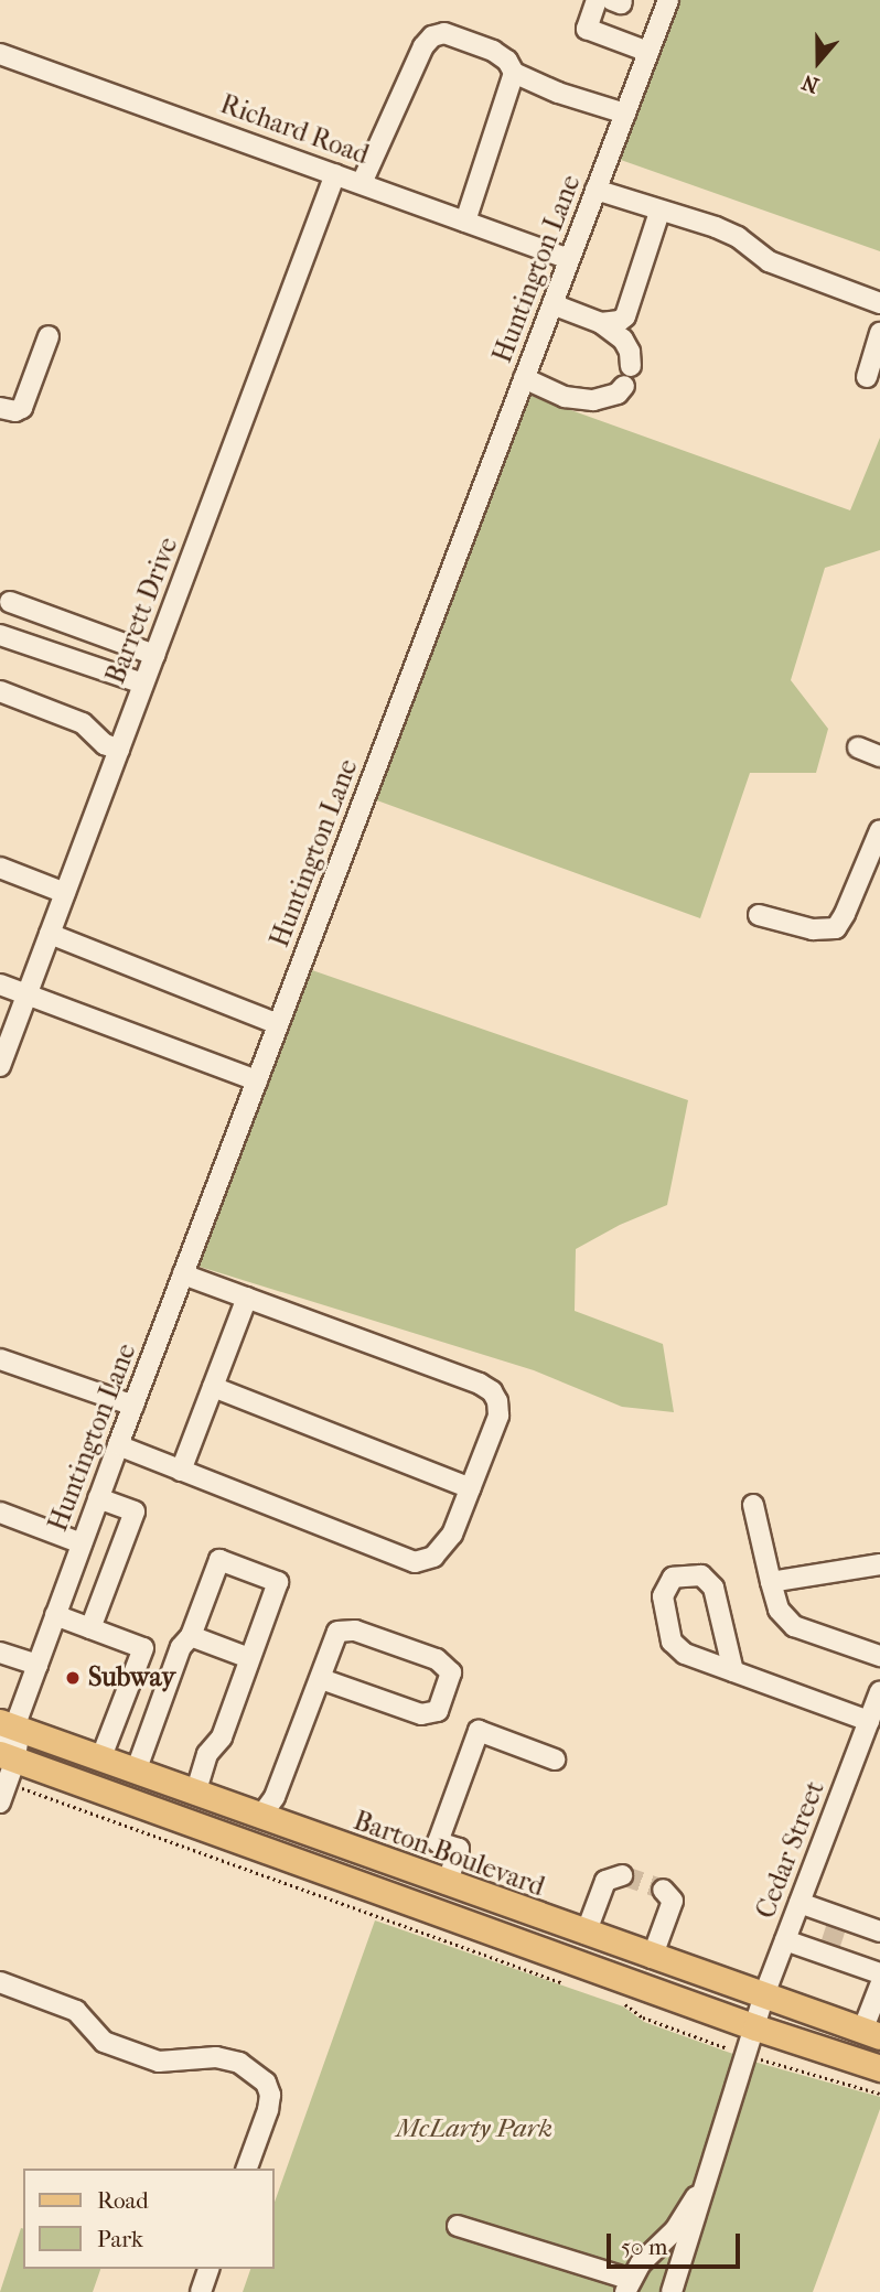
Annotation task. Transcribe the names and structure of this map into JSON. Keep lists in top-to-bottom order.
{
  "streets": {
    "main road": ["Barton Boulevard"],
    "street": [
      "Richard Road",
      "Huntington Lane",
      "Barrett Drive",
      "Cedar Street"
    ]
  },
  "crossings": [
    ["Richard Road", "Huntington Lane"],
    ["Richard Road", "Barrett Drive"],
    ["Huntington Lane", "Barton Boulevard"],
    ["Cedar Street", "Barton Boulevard"]
  ],
  "parks": ["McLarty Park"],
  "places": ["Subway"],
  "legend": ["Road", "Park"],
  "scale_bar": "50 m",
  "north": "bottom"
}
